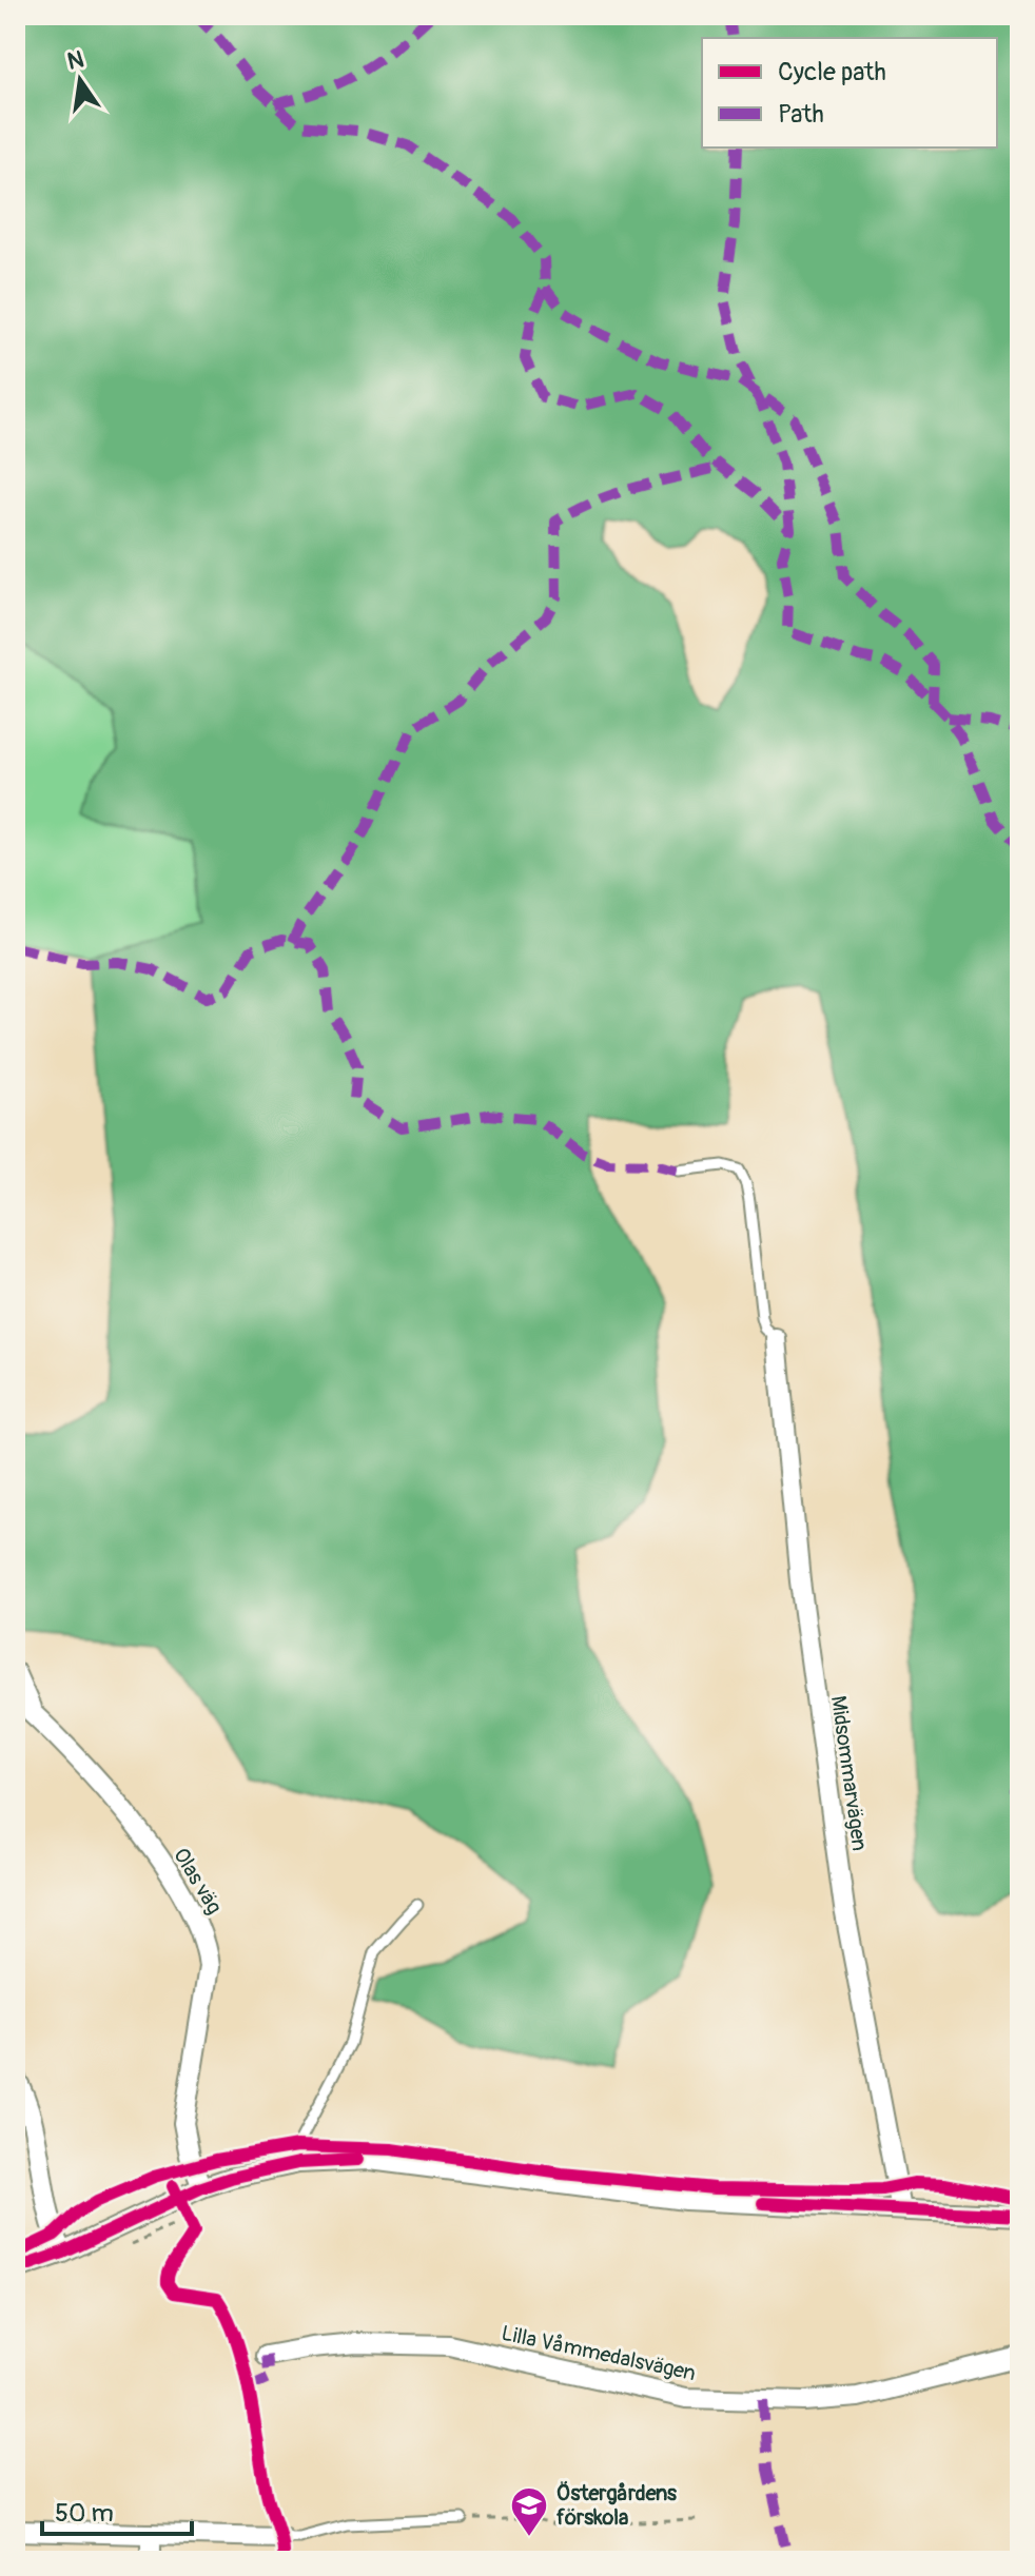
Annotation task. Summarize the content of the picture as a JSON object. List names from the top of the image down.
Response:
{
  "streets": {
    "street": ["Midsommarvägen", "Olas väg", "Lilla Våmmedalsvägen"]
  },
  "places": {
    "school or university": ["Östergårdens förskola"]
  },
  "legend": ["Cycle path", "Path"],
  "scale_bar": "50 m",
  "north": "top"
}
